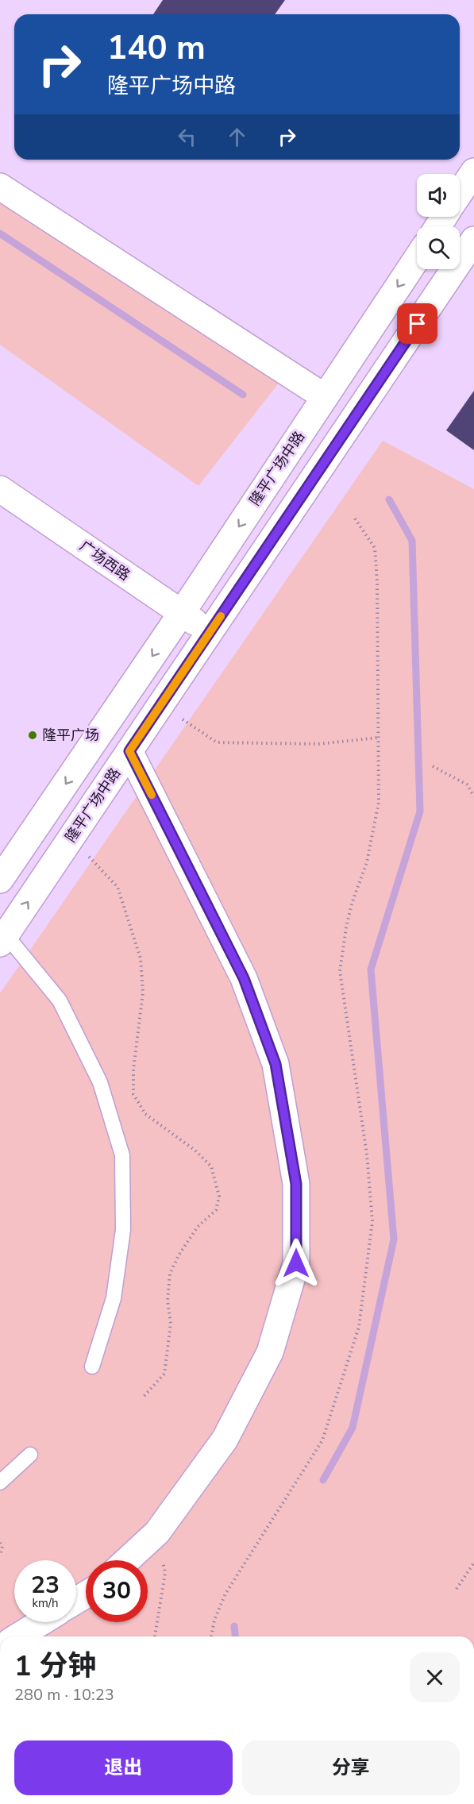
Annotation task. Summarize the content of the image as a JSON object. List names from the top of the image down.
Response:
{
  "streets": {
    "street": ["隆平广场中路", "广场西路"]
  },
  "crossings": [
    ["隆平广场中路", "广场西路"]
  ],
  "places": ["隆平广场"],
  "page": {
    "turn": ["140 m", "隆平广场中路"],
    "speed": "23 km/h",
    "limit": "30",
    "heading": ["1 分钟", "280 m · 10:23"],
    "buttons": ["退出", "分享"]
  }
}
